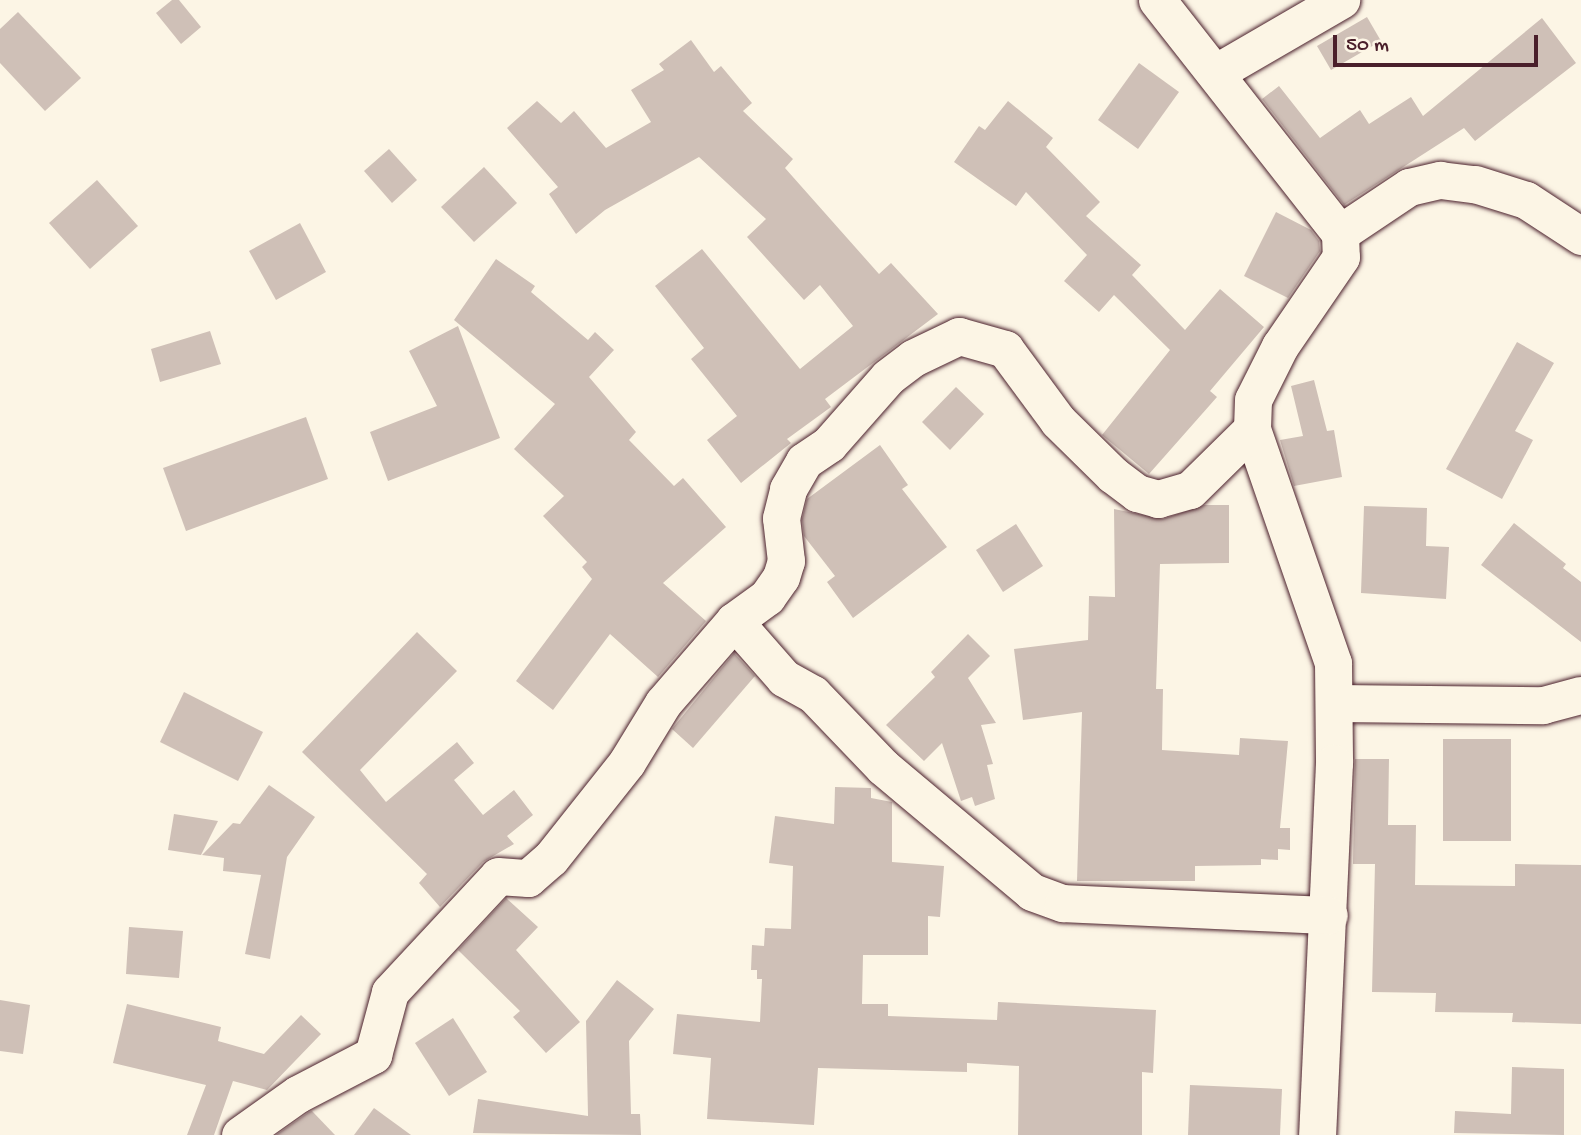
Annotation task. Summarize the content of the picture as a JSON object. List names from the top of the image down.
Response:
{
  "scale_bar": "50 m"
}
